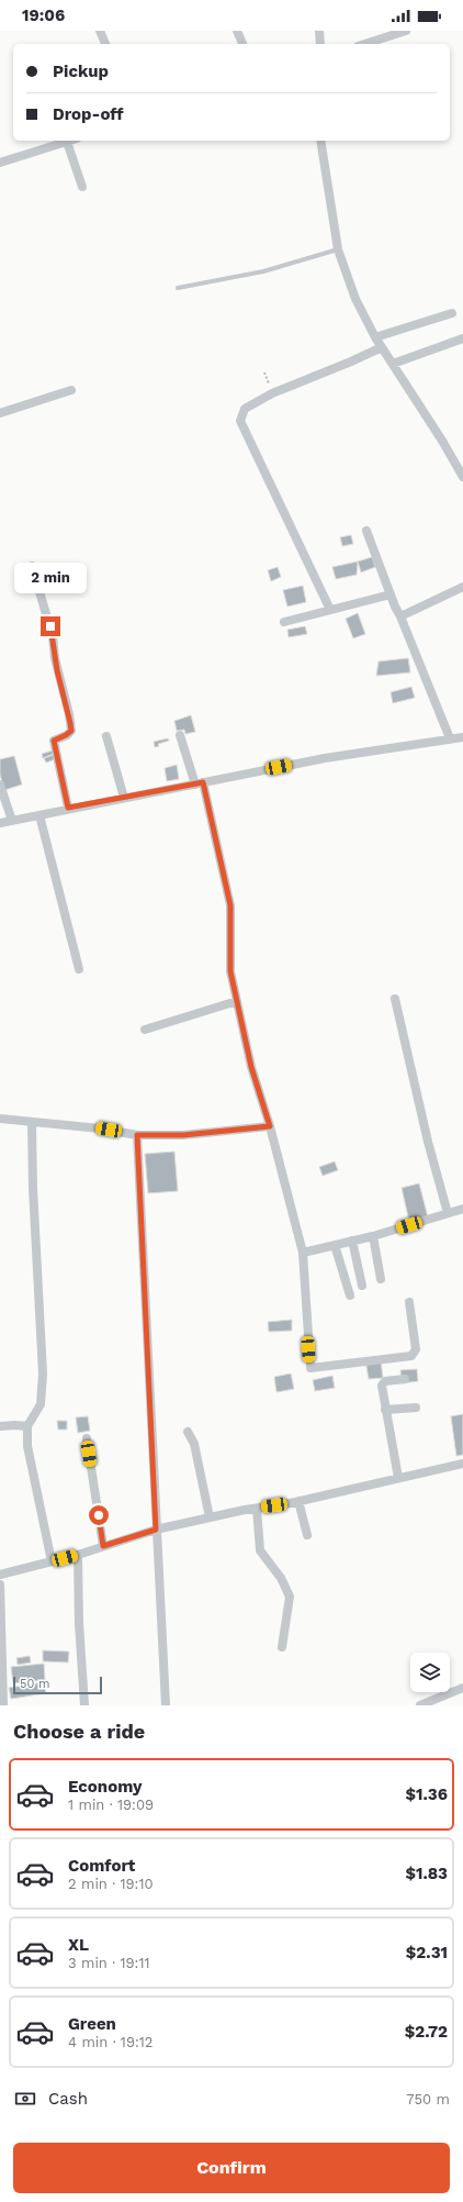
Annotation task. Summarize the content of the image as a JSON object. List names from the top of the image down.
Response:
{
  "scale_bar": "50 m",
  "page": {
    "status": "19:06",
    "banner": ["Pickup", "Drop-off"],
    "bubble": "2 min",
    "scale": "50 m",
    "heading": "Choose a ride",
    "list": [
      {
        "name": "Economy",
        "note": "1 min · 19:09",
        "value": "$1.36"
      },
      {
        "name": "Comfort",
        "note": "2 min · 19:10",
        "value": "$1.83"
      },
      {
        "name": "XL",
        "note": "3 min · 19:11",
        "value": "$2.31"
      },
      {
        "name": "Green",
        "note": "4 min · 19:12",
        "value": "$2.72"
      }
    ],
    "pay": ["Cash", "750 m"],
    "buttons": "Confirm"
  }
}
